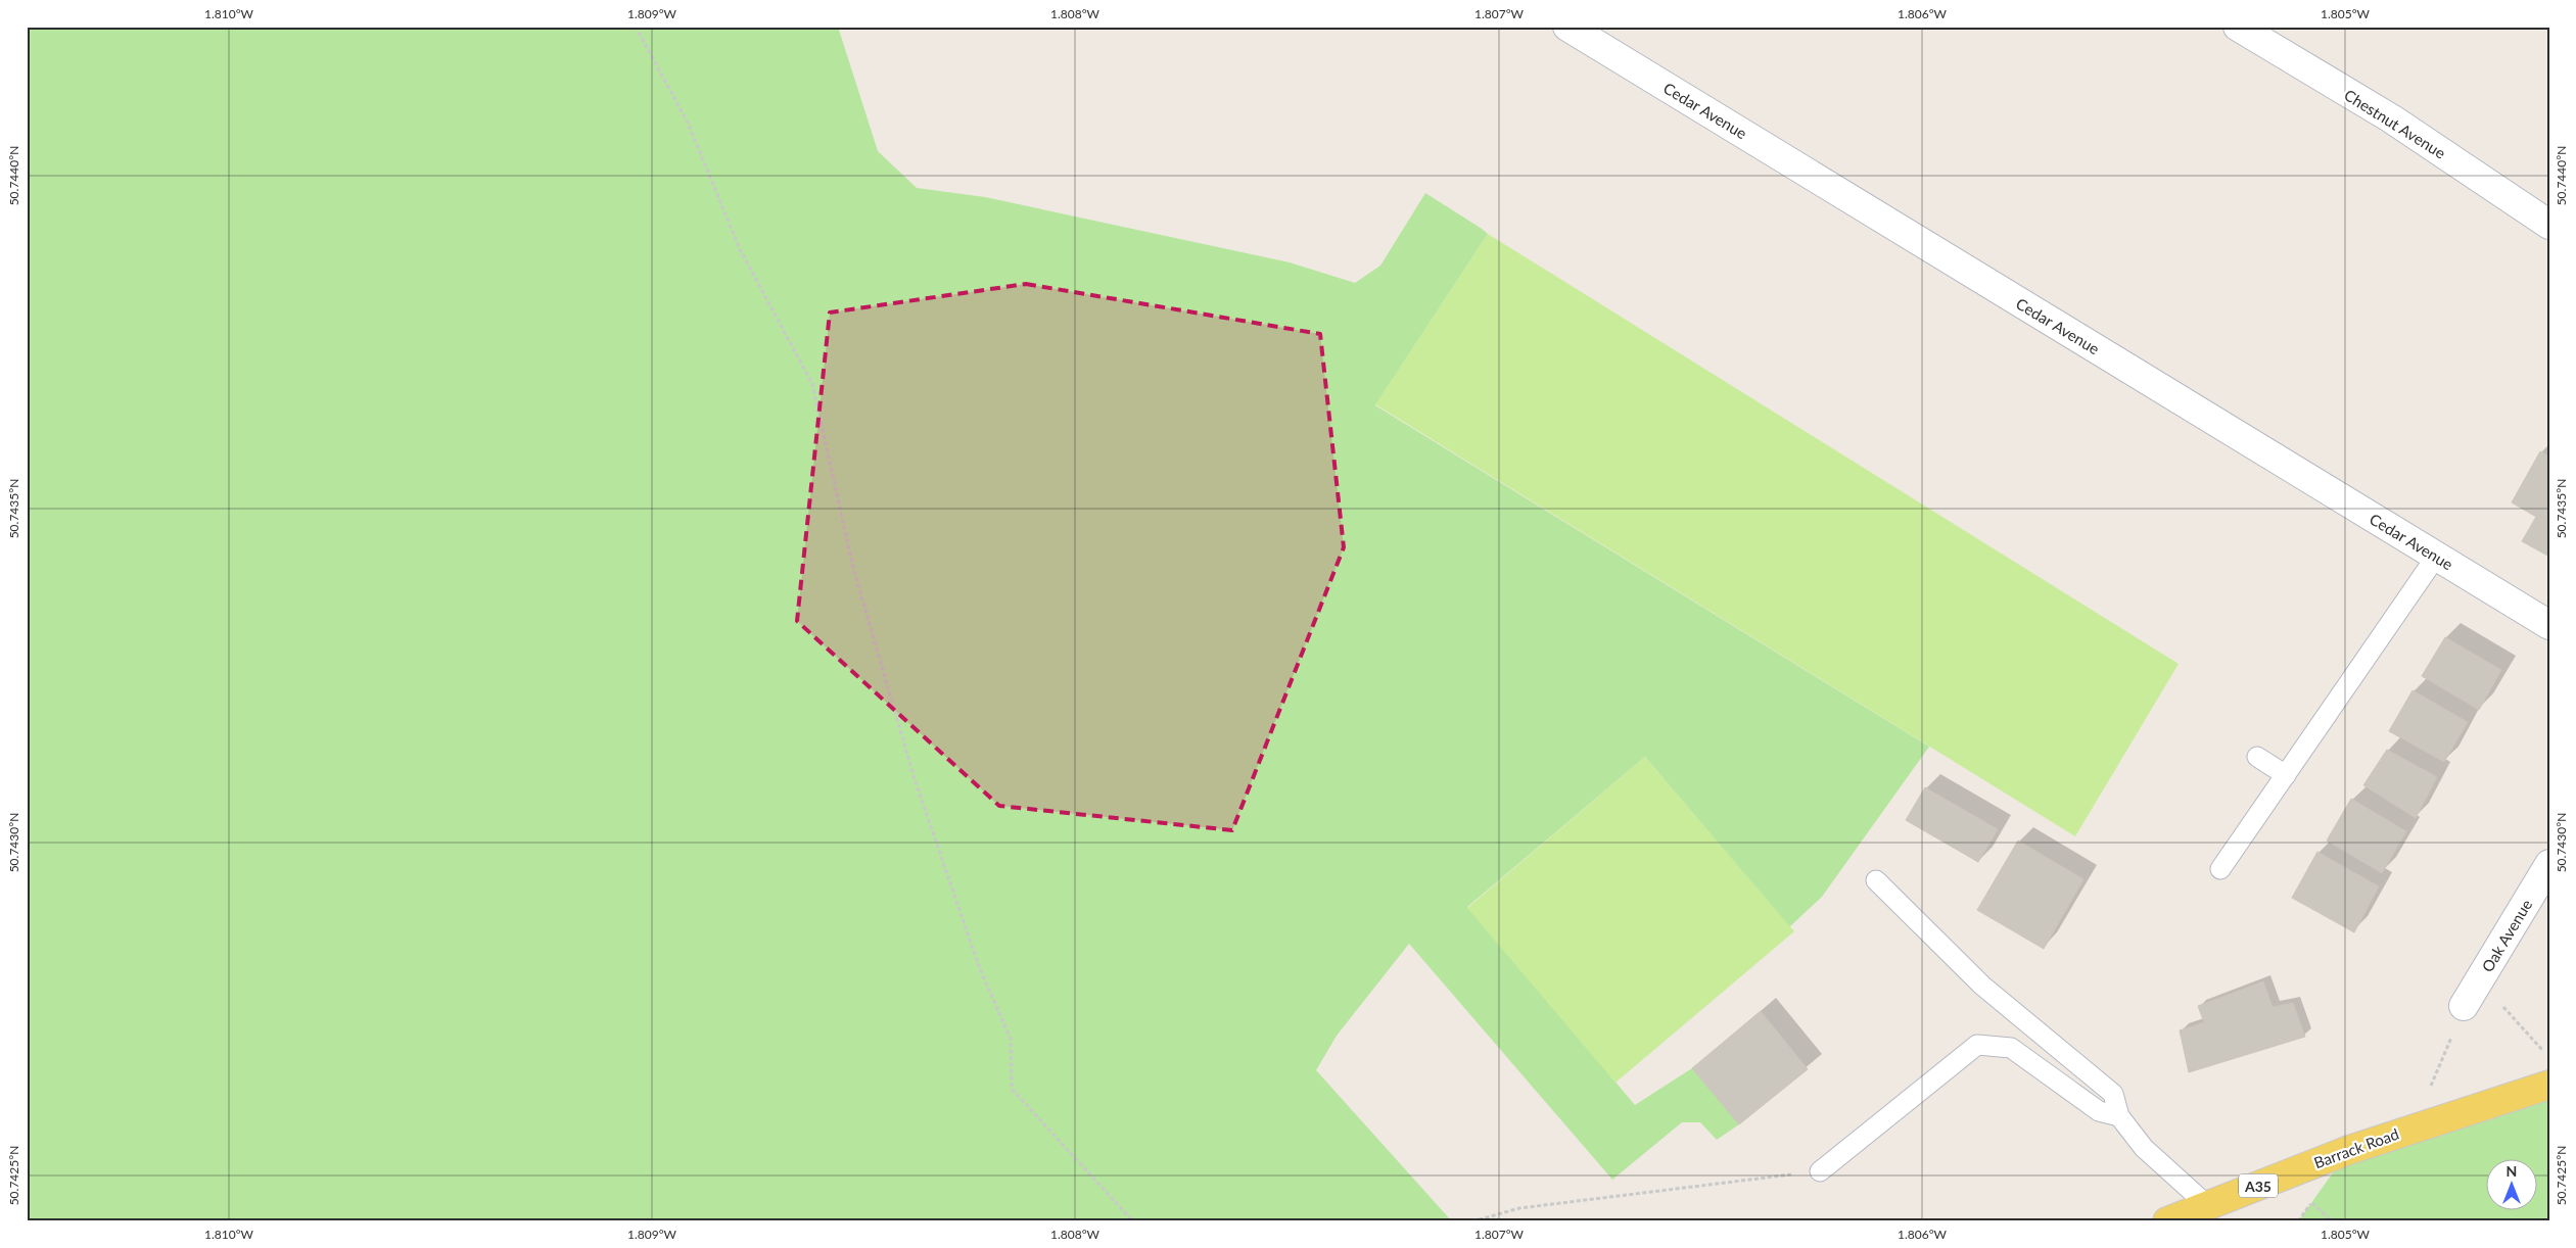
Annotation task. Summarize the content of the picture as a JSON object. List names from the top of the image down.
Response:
{
  "streets": {
    "main road": ["Barrack Road", "A35"],
    "street": ["Cedar Avenue", "Chestnut Avenue", "Oak Avenue"]
  },
  "north": "top",
  "coordinates": [
    "1.810°W",
    "1.809°W",
    "1.808°W",
    "1.807°W",
    "1.806°W",
    "1.805°W",
    "50.7440°N",
    "50.7435°N",
    "50.7430°N",
    "50.7425°N"
  ]
}
